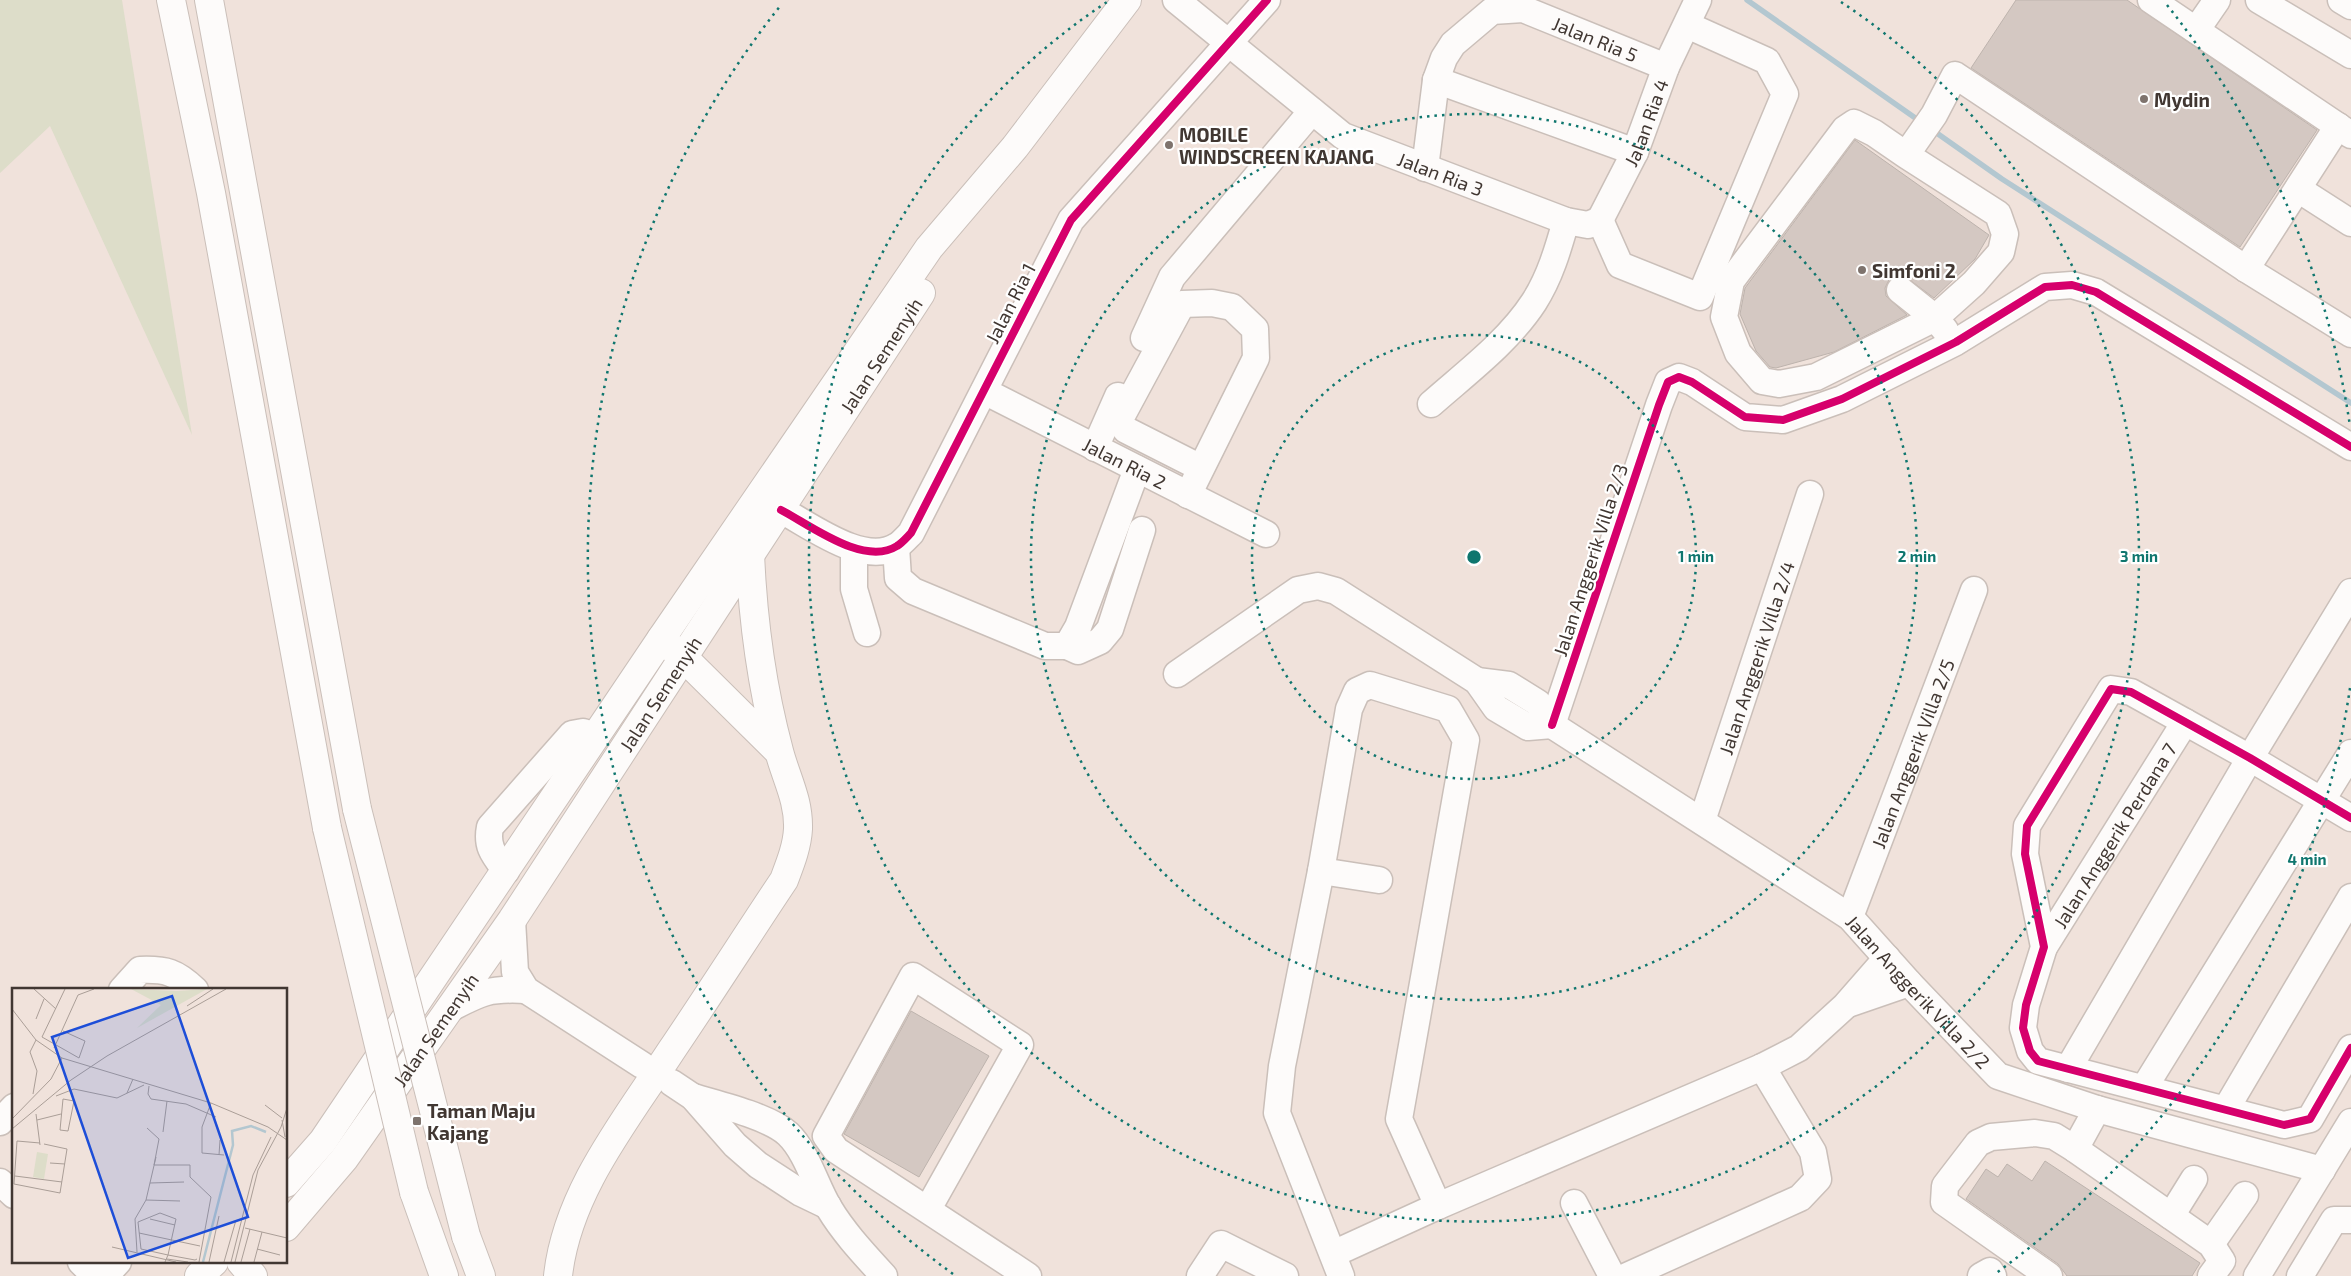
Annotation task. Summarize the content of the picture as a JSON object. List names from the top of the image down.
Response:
{
  "streets": {
    "main road": ["Jalan Semenyih"],
    "street": [
      "Jalan Ria 5",
      "Jalan Ria 4",
      "Jalan Ria 3",
      "Jalan Ria 1",
      "Jalan Ria 2",
      "Jalan Anggerik Villa 2/3",
      "Jalan Anggerik Villa 2/4",
      "Jalan Anggerik Villa 2/5",
      "Jalan Anggerik Perdana 7",
      "Jalan Anggerik Villa 2/2"
    ]
  },
  "crossings": [
    ["Jalan Ria 5", "Jalan Ria 4"],
    ["Jalan Ria 4", "Jalan Ria 3"],
    ["Jalan Ria 3", "Jalan Ria 1"],
    ["Jalan Ria 1", "Jalan Ria 2"],
    ["Jalan Anggerik Villa 2/3", "Jalan Anggerik Villa 2/2"],
    ["Jalan Anggerik Villa 2/4", "Jalan Anggerik Villa 2/2"],
    ["Jalan Anggerik Villa 2/5", "Jalan Anggerik Villa 2/2"]
  ],
  "places": {
    "other": ["Mydin", "MOBILE WINDSCREEN KAJANG", "Simfoni 2"],
    "transit": ["Taman Maju Kajang"]
  },
  "rings": [
    "1 min",
    "2 min",
    "3 min",
    "4 min"
  ]
}
